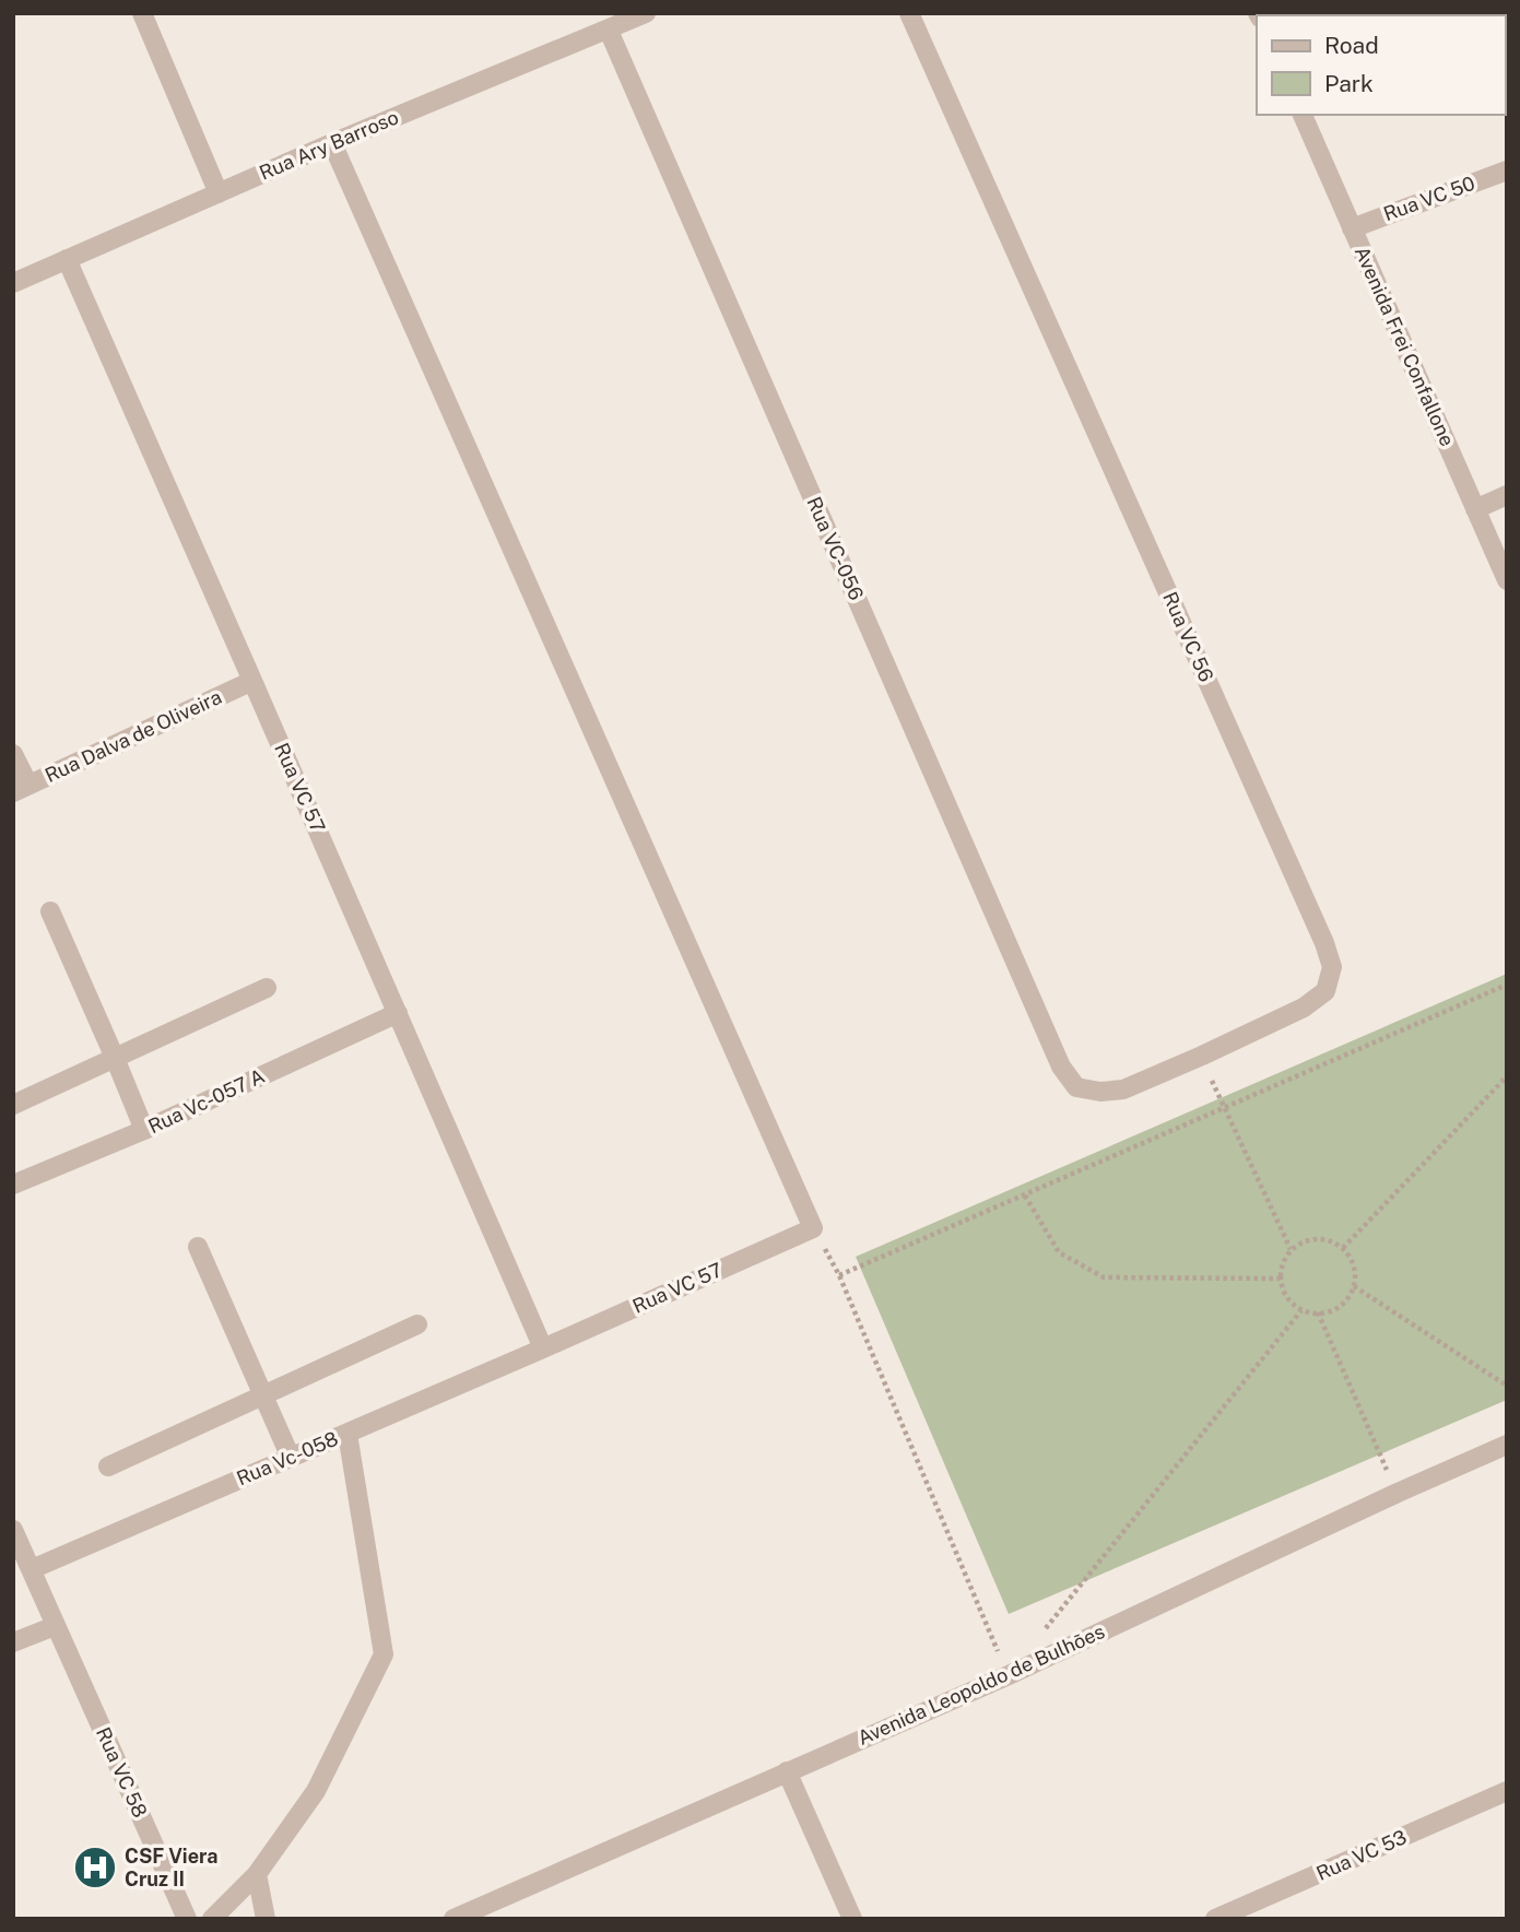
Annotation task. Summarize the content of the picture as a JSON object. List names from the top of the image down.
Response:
{
  "streets": {
    "street": [
      "Rua Ary Barroso",
      "Rua VC 50",
      "Avenida Frei Confallone",
      "Rua VC-056",
      "Rua VC 56",
      "Rua Dalva de Oliveira",
      "Rua VC 57",
      "Rua Vc-057 A",
      "Rua Vc-058",
      "Avenida Leopoldo de Bulhões",
      "Rua VC 58",
      "Rua VC 53"
    ]
  },
  "crossings": [
    ["Rua Ary Barroso", "Rua VC-056"],
    ["Rua Ary Barroso", "Rua VC 57"],
    ["Rua VC 50", "Avenida Frei Confallone"],
    ["Rua VC-056", "Rua VC 56"],
    ["Rua Dalva de Oliveira", "Rua VC 57"],
    ["Rua VC 57", "Rua Vc-057 A"],
    ["Rua VC 57", "Rua Vc-058"],
    ["Rua Vc-058", "Rua VC 58"]
  ],
  "places": {
    "hospital": ["CSF Viera Cruz II"]
  },
  "legend": ["Road", "Park"]
}
